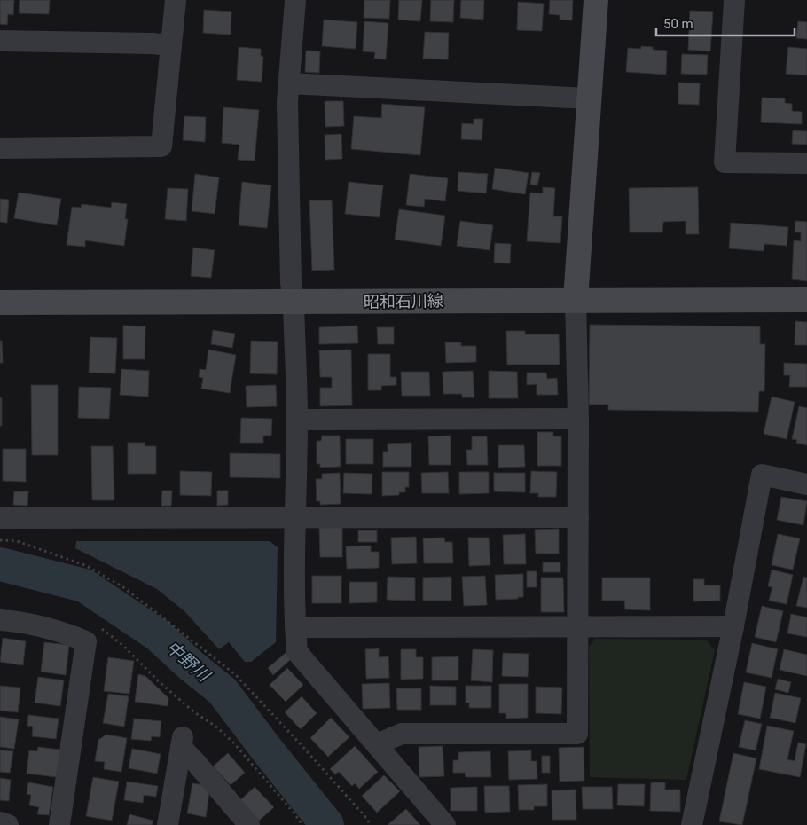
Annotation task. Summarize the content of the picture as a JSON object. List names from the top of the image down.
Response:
{
  "streets": {
    "street": ["昭和石川線"]
  },
  "water": ["中野川"],
  "scale_bar": "50 m"
}
